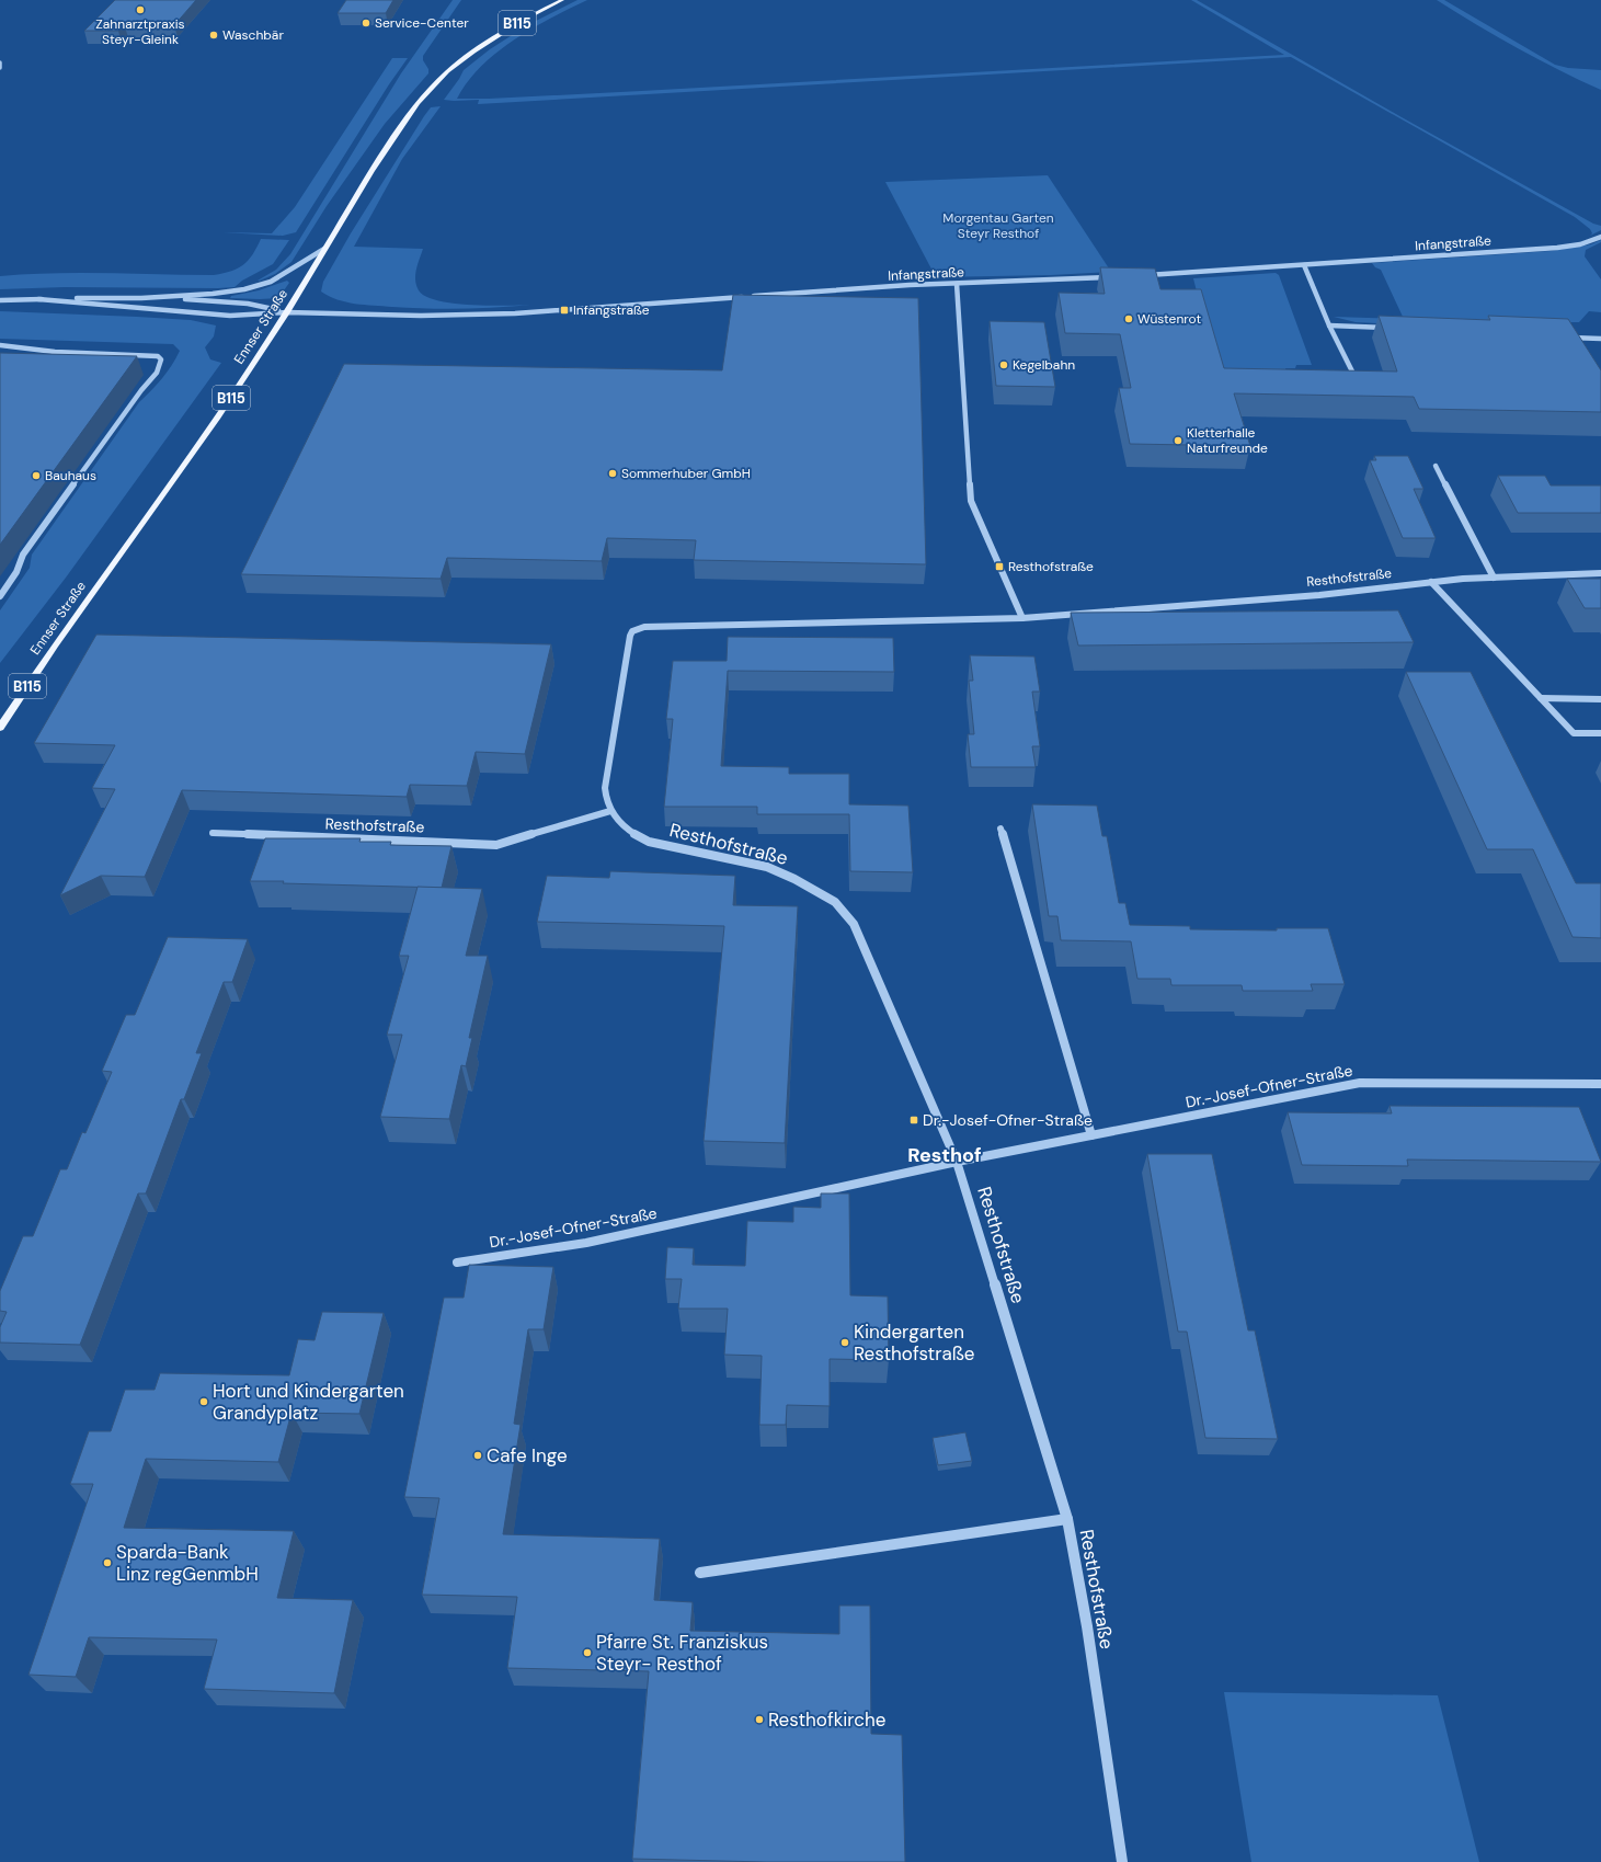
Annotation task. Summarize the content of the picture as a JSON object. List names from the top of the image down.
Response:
{
  "streets": {
    "main road": ["B115", "Ennser Straße"],
    "street": ["Infangstraße", "Resthofstraße", "Dr.-Josef-Ofner-Straße"]
  },
  "crossings": [
    ["Infangstraße", "Ennser Straße"],
    ["Resthofstraße", "Dr.-Josef-Ofner-Straße"]
  ],
  "districts": ["Resthof"],
  "parks": ["Morgentau Garten Steyr Resthof"],
  "places": {
    "other": [
      "Zahnarztpraxis Steyr-Gleink",
      "Service-Center",
      "Waschbär",
      "Wüstenrot",
      "Kegelbahn",
      "Kletterhalle Naturfreunde",
      "Sommerhuber GmbH",
      "Bauhaus",
      "Kindergarten Resthofstraße",
      "Hort und Kindergarten Grandyplatz",
      "Cafe Inge",
      "Sparda-Bank Linz regGenmbH",
      "Pfarre St. Franziskus Steyr- Resthof",
      "Resthofkirche"
    ],
    "transit": ["Infangstraße", "Resthofstraße", "Dr.-Josef-Ofner-Straße"]
  }
}
